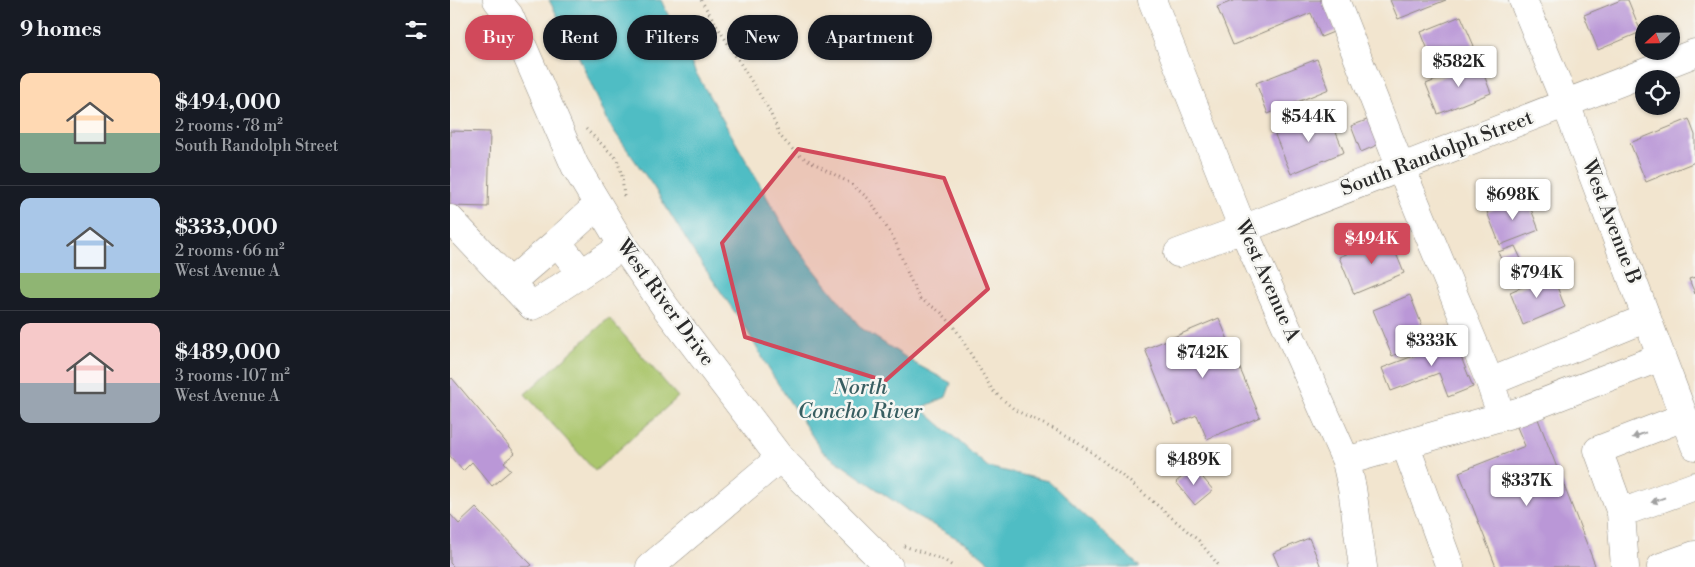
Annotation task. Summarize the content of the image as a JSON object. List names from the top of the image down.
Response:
{
  "streets": {
    "street": [
      "South Randolph Street",
      "West Avenue B",
      "West Avenue A",
      "West River Drive"
    ]
  },
  "crossings": [
    ["South Randolph Street", "West Avenue B"],
    ["South Randolph Street", "West Avenue A"]
  ],
  "water": ["North Concho River"],
  "north": "left",
  "page": {
    "heading": "9 homes",
    "chip": [
      "Buy",
      "Rent",
      "Filters",
      "New",
      "Apartment"
    ],
    "price": [
      "$582K",
      "$544K",
      "$698K",
      "$494K",
      "$794K",
      "$333K",
      "$742K",
      "$489K",
      "$337K"
    ],
    "list": [
      {
        "name": "$494,000",
        "note": "2 rooms · 78 m² · South Randolph Street"
      },
      {
        "name": "$333,000",
        "note": "2 rooms · 66 m² · West Avenue A"
      },
      {
        "name": "$489,000",
        "note": "3 rooms · 107 m² · West Avenue A"
      }
    ]
  }
}
